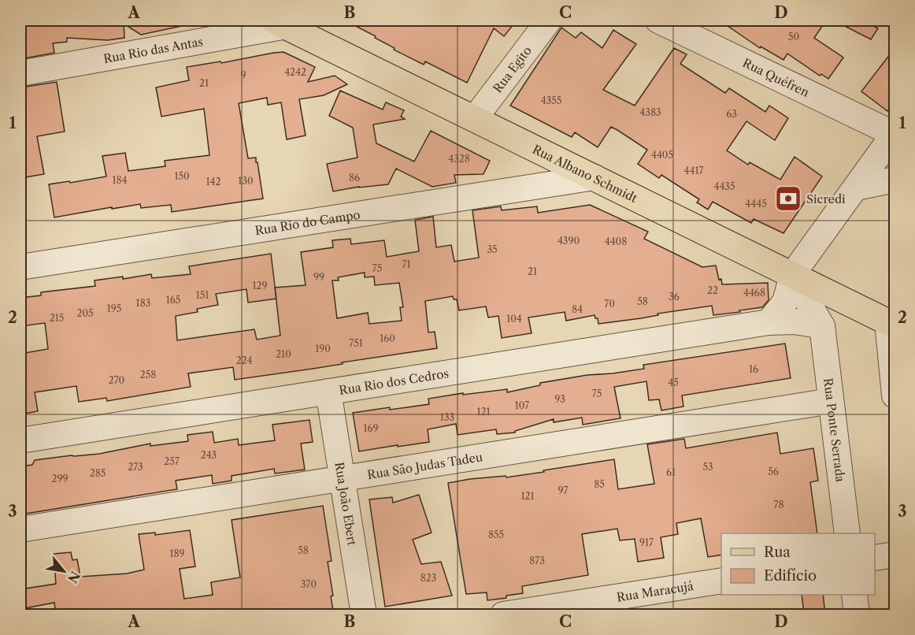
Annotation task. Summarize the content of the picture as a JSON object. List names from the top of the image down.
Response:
{
  "streets": {
    "main road": ["Rua Albano Schmidt"],
    "street": [
      "Rua Rio das Antas",
      "Rua Egito",
      "Rua Quéfren",
      "Rua Rio do Campo",
      "Rua Rio dos Cedros",
      "Rua Ponte Serrada",
      "Rua São Judas Tadeu",
      "Rua João Ebert",
      "Rua Maracujá"
    ]
  },
  "crossings": [
    ["Rua Rio das Antas", "Rua Albano Schmidt"],
    ["Rua Egito", "Rua Albano Schmidt"],
    ["Rua Albano Schmidt", "Rua Rio do Campo"],
    ["Rua Albano Schmidt", "Rua Ponte Serrada"],
    ["Rua Rio dos Cedros", "Rua Ponte Serrada"],
    ["Rua Rio dos Cedros", "Rua João Ebert"],
    ["Rua Ponte Serrada", "Rua São Judas Tadeu"],
    ["Rua São Judas Tadeu", "Rua João Ebert"]
  ],
  "places": {
    "bank": ["Sicredi"]
  },
  "house_numbers": [
    "50",
    "4242",
    "9",
    "21",
    "4355",
    "4383",
    "63",
    "4405",
    "4328",
    "4417",
    "150",
    "86",
    "184",
    "130",
    "142",
    "4435",
    "4445",
    "4390",
    "4408",
    "35",
    "71",
    "75",
    "21",
    "99",
    "129",
    "22",
    "4468",
    "151",
    "36",
    "165",
    "58",
    "183",
    "70",
    "195",
    "84",
    "205",
    "215",
    "104",
    "160",
    "751",
    "190",
    "210",
    "224",
    "16",
    "258",
    "270",
    "45",
    "75",
    "93",
    "107",
    "121",
    "133",
    "169",
    "243",
    "257",
    "273",
    "53",
    "56",
    "61",
    "285",
    "299",
    "85",
    "97",
    "121",
    "78",
    "855",
    "917",
    "58",
    "189",
    "873",
    "823",
    "370"
  ],
  "legend": ["Rua", "Edifício"],
  "north": "bottom right",
  "grid": {
    "columns": [
      "A",
      "B",
      "C",
      "D"
    ],
    "rows": ["1", "2", "3"]
  }
}
